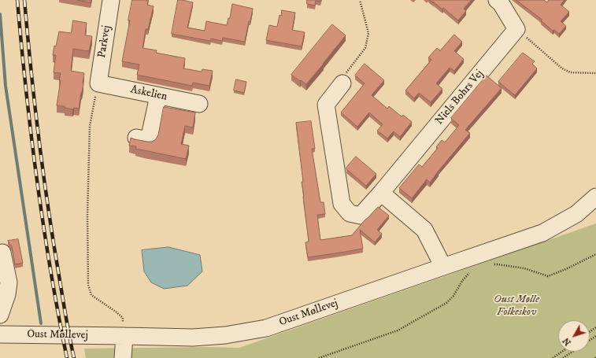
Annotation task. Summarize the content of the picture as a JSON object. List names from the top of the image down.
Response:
{
  "streets": {
    "street": [
      "Parkvej",
      "Askelien",
      "Niels Bohrs Vej",
      "Oust Møllevej"
    ]
  },
  "crossings": [
    ["Parkvej", "Askelien"]
  ],
  "parks": ["Oust Mølle Folkeskov"],
  "north": "bottom left"
}
